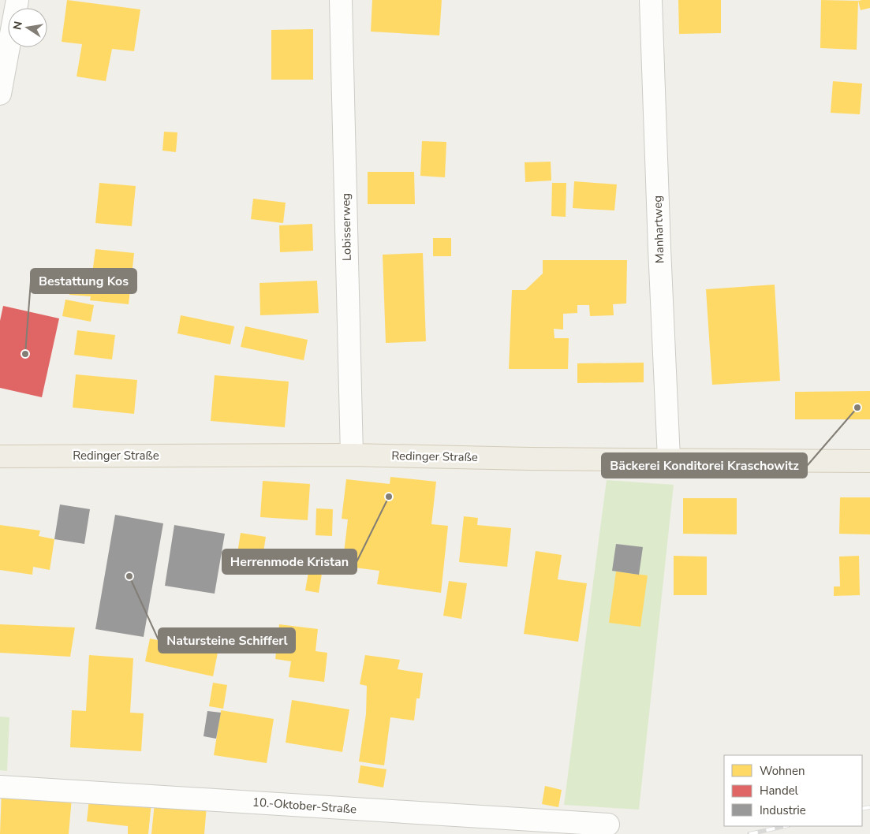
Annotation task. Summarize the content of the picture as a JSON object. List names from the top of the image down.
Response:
{
  "streets": {
    "main road": ["Redinger Straße"],
    "street": ["Lobisserweg", "Manhartweg", "10.-Oktober-Straße"]
  },
  "crossings": [
    ["Lobisserweg", "Redinger Straße"],
    ["Manhartweg", "Redinger Straße"]
  ],
  "places": [
    "Bestattung Kos",
    "Bäckerei Konditorei Kraschowitz",
    "Herrenmode Kristan",
    "Natursteine Schifferl"
  ],
  "legend": ["Wohnen", "Handel", "Industrie"],
  "north": "left"
}
